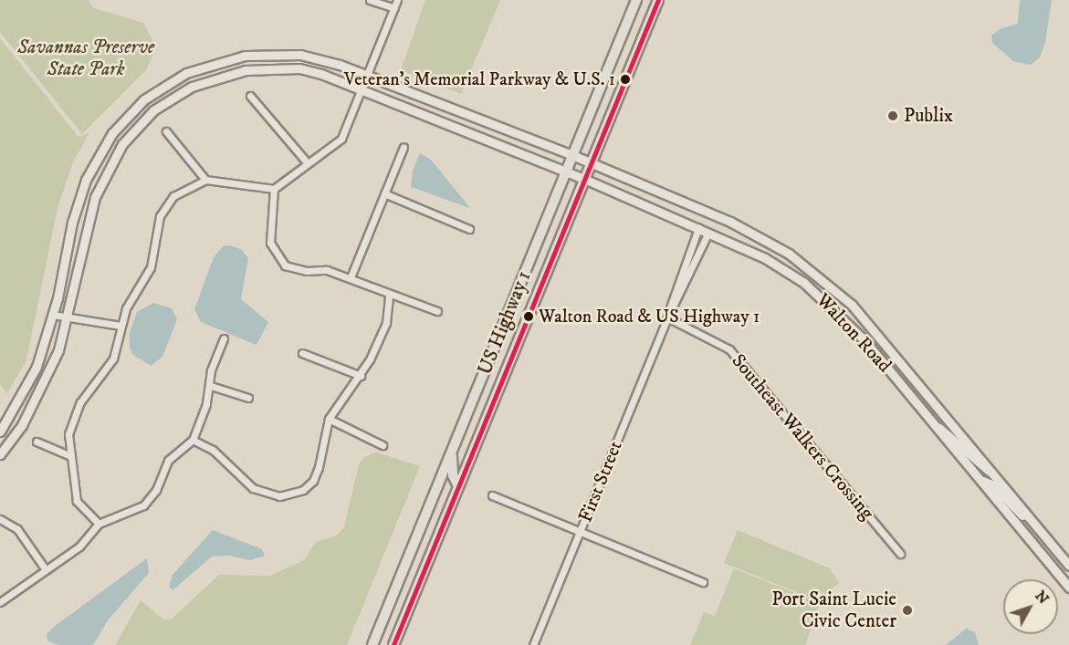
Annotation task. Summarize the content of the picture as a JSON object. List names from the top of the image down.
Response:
{
  "streets": {
    "main road": ["US Highway 1", "Walton Road"],
    "street": ["Southeast Walkers Crossing", "First Street"]
  },
  "crossings": [
    ["US Highway 1", "Walton Road"],
    ["Walton Road", "First Street"],
    ["Southeast Walkers Crossing", "First Street"]
  ],
  "parks": ["Savannas Preserve State Park"],
  "places": [
    "Veteran's Memorial Parkway & U.S. 1",
    "Publix",
    "Walton Road & US Highway 1",
    "Port Saint Lucie Civic Center"
  ],
  "lines": ["transit line 1"],
  "north": "top right"
}
